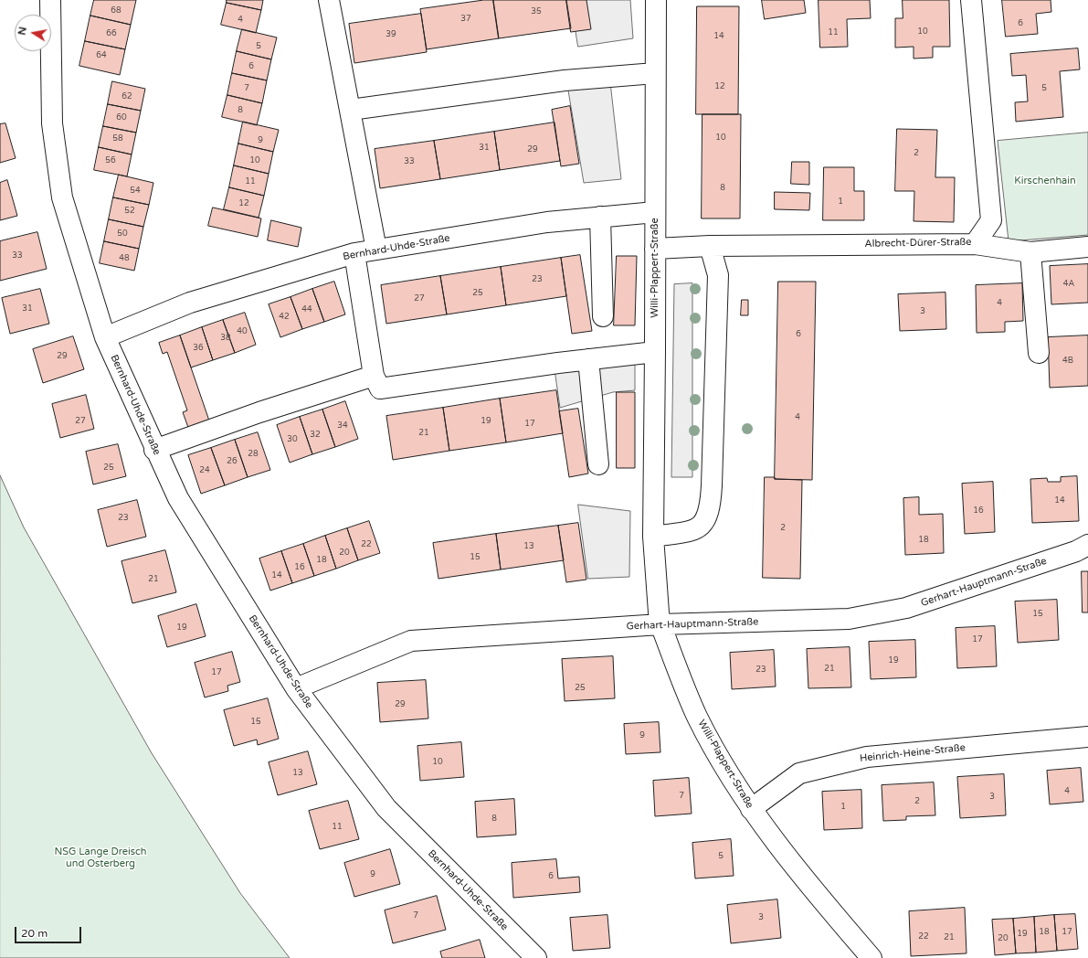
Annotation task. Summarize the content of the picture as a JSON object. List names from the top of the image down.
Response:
{
  "streets": {
    "street": [
      "Albrecht-Dürer-Straße",
      "Bernhard-Uhde-Straße",
      "Willi-Plappert-Straße",
      "Gerhart-Hauptmann-Straße",
      "Heinrich-Heine-Straße"
    ]
  },
  "crossings": [
    ["Albrecht-Dürer-Straße", "Willi-Plappert-Straße"],
    ["Bernhard-Uhde-Straße", "Willi-Plappert-Straße"],
    ["Bernhard-Uhde-Straße", "Gerhart-Hauptmann-Straße"],
    ["Willi-Plappert-Straße", "Gerhart-Hauptmann-Straße"],
    ["Willi-Plappert-Straße", "Heinrich-Heine-Straße"]
  ],
  "parks": ["Kirschenhain", "NSG Lange Dreisch und Osterberg"],
  "house_numbers": [
    "68",
    "35",
    "37",
    "4",
    "6",
    "10",
    "11",
    "66",
    "39",
    "14",
    "5",
    "64",
    "6",
    "12",
    "7",
    "5",
    "62",
    "8",
    "60",
    "10",
    "58",
    "9",
    "31",
    "29",
    "2",
    "56",
    "10",
    "33",
    "11",
    "8",
    "54",
    "1",
    "12",
    "52",
    "50",
    "33",
    "48",
    "23",
    "4A",
    "25",
    "27",
    "4",
    "31",
    "44",
    "3",
    "42",
    "40",
    "6",
    "38",
    "36",
    "29",
    "4B",
    "4",
    "27",
    "19",
    "17",
    "34",
    "21",
    "32",
    "30",
    "28",
    "26",
    "25",
    "24",
    "14",
    "16",
    "23",
    "2",
    "18",
    "22",
    "13",
    "20",
    "15",
    "18",
    "16",
    "14",
    "21",
    "15",
    "19",
    "17",
    "19",
    "21",
    "23",
    "17",
    "25",
    "29",
    "15",
    "9",
    "10",
    "13",
    "4",
    "7",
    "3",
    "2",
    "1",
    "8",
    "11",
    "5",
    "9",
    "6",
    "7",
    "3",
    "18",
    "17",
    "19",
    "22",
    "21",
    "20"
  ],
  "scale_bar": "20 m",
  "north": "left"
}
